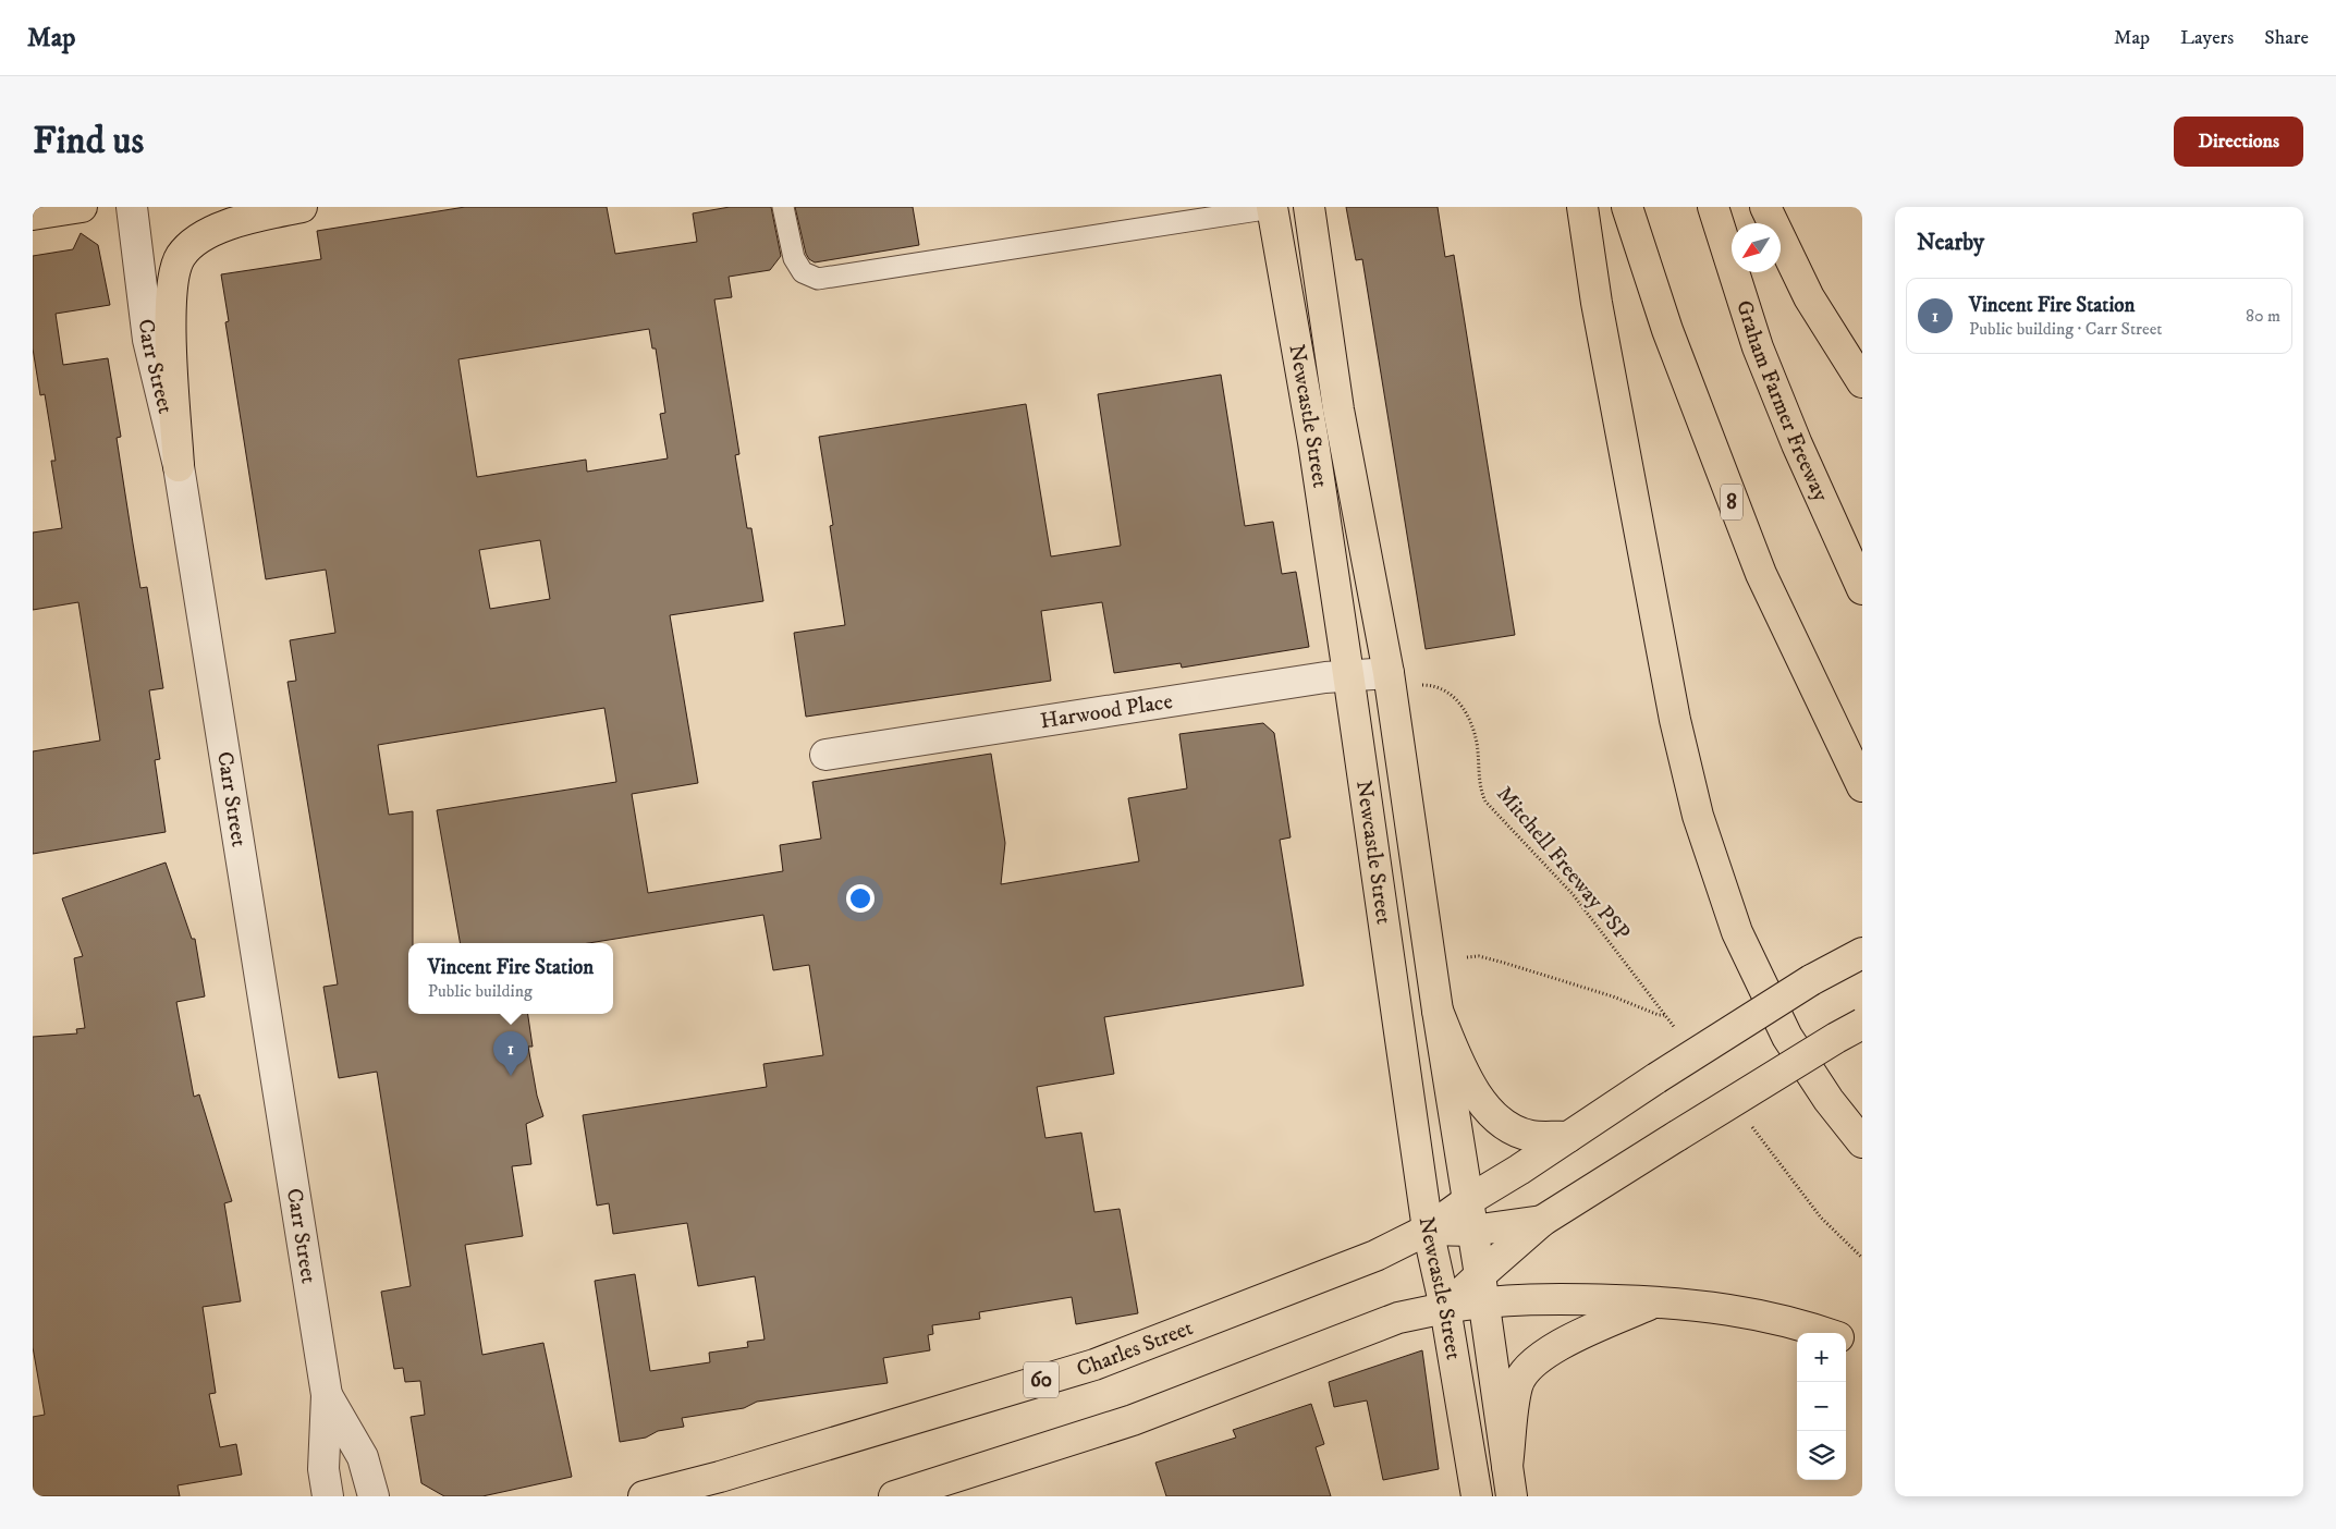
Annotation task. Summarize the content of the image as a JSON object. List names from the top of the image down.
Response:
{
  "streets": {
    "main road": [
      "Graham Farmer Freeway",
      "Newcastle Street",
      "8",
      "Charles Street",
      "60"
    ],
    "street": ["Carr Street", "Harwood Place"],
    "path": ["Mitchell Freeway PSP"]
  },
  "crossings": [
    ["Newcastle Street", "Harwood Place"],
    ["Newcastle Street", "Mitchell Freeway PSP"],
    ["Newcastle Street", "Charles Street"],
    ["Harwood Place", "Mitchell Freeway PSP"]
  ],
  "north": "bottom left",
  "page": {
    "header": "Map",
    "nav": ["Map", "Layers", "Share"],
    "buttons": "Directions",
    "title": "Find us",
    "heading": "Nearby",
    "list": [
      {
        "mark": "1",
        "name": "Vincent Fire Station",
        "note": "Public building · Carr Street",
        "value": "80 m"
      }
    ],
    "popup": ["Vincent Fire Station", "Public building"],
    "pins": "1",
    "map_buttons": ["+", "−"]
  }
}
